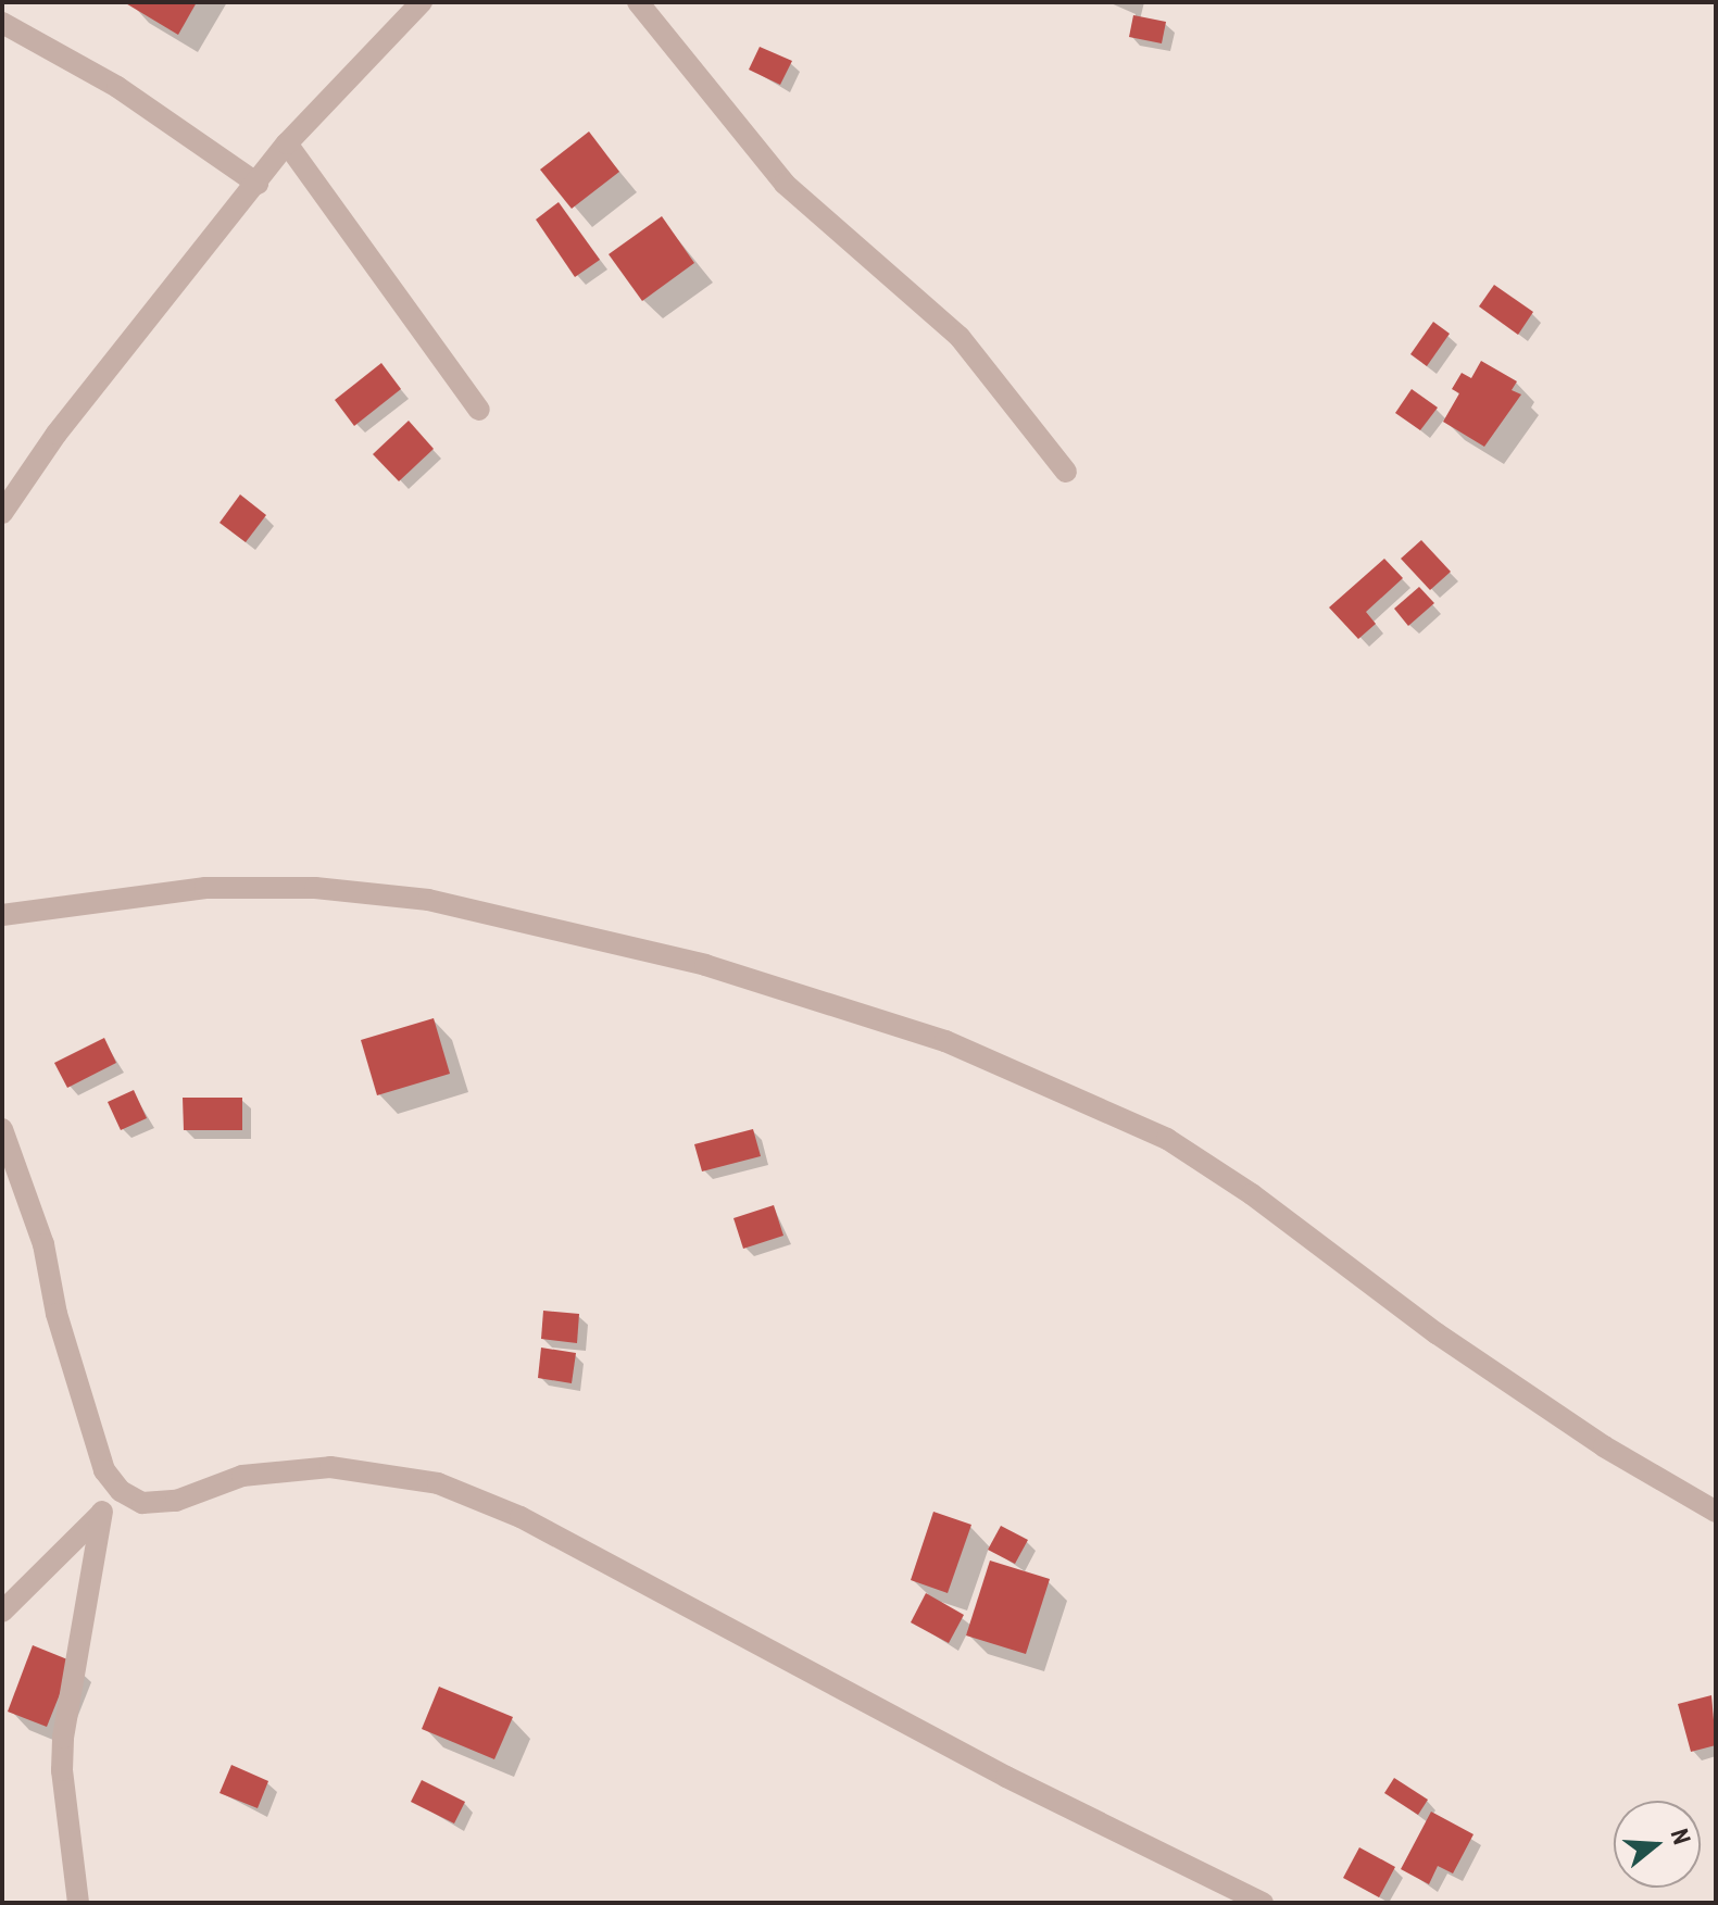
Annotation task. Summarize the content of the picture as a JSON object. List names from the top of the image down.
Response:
{
  "north": "right"
}
